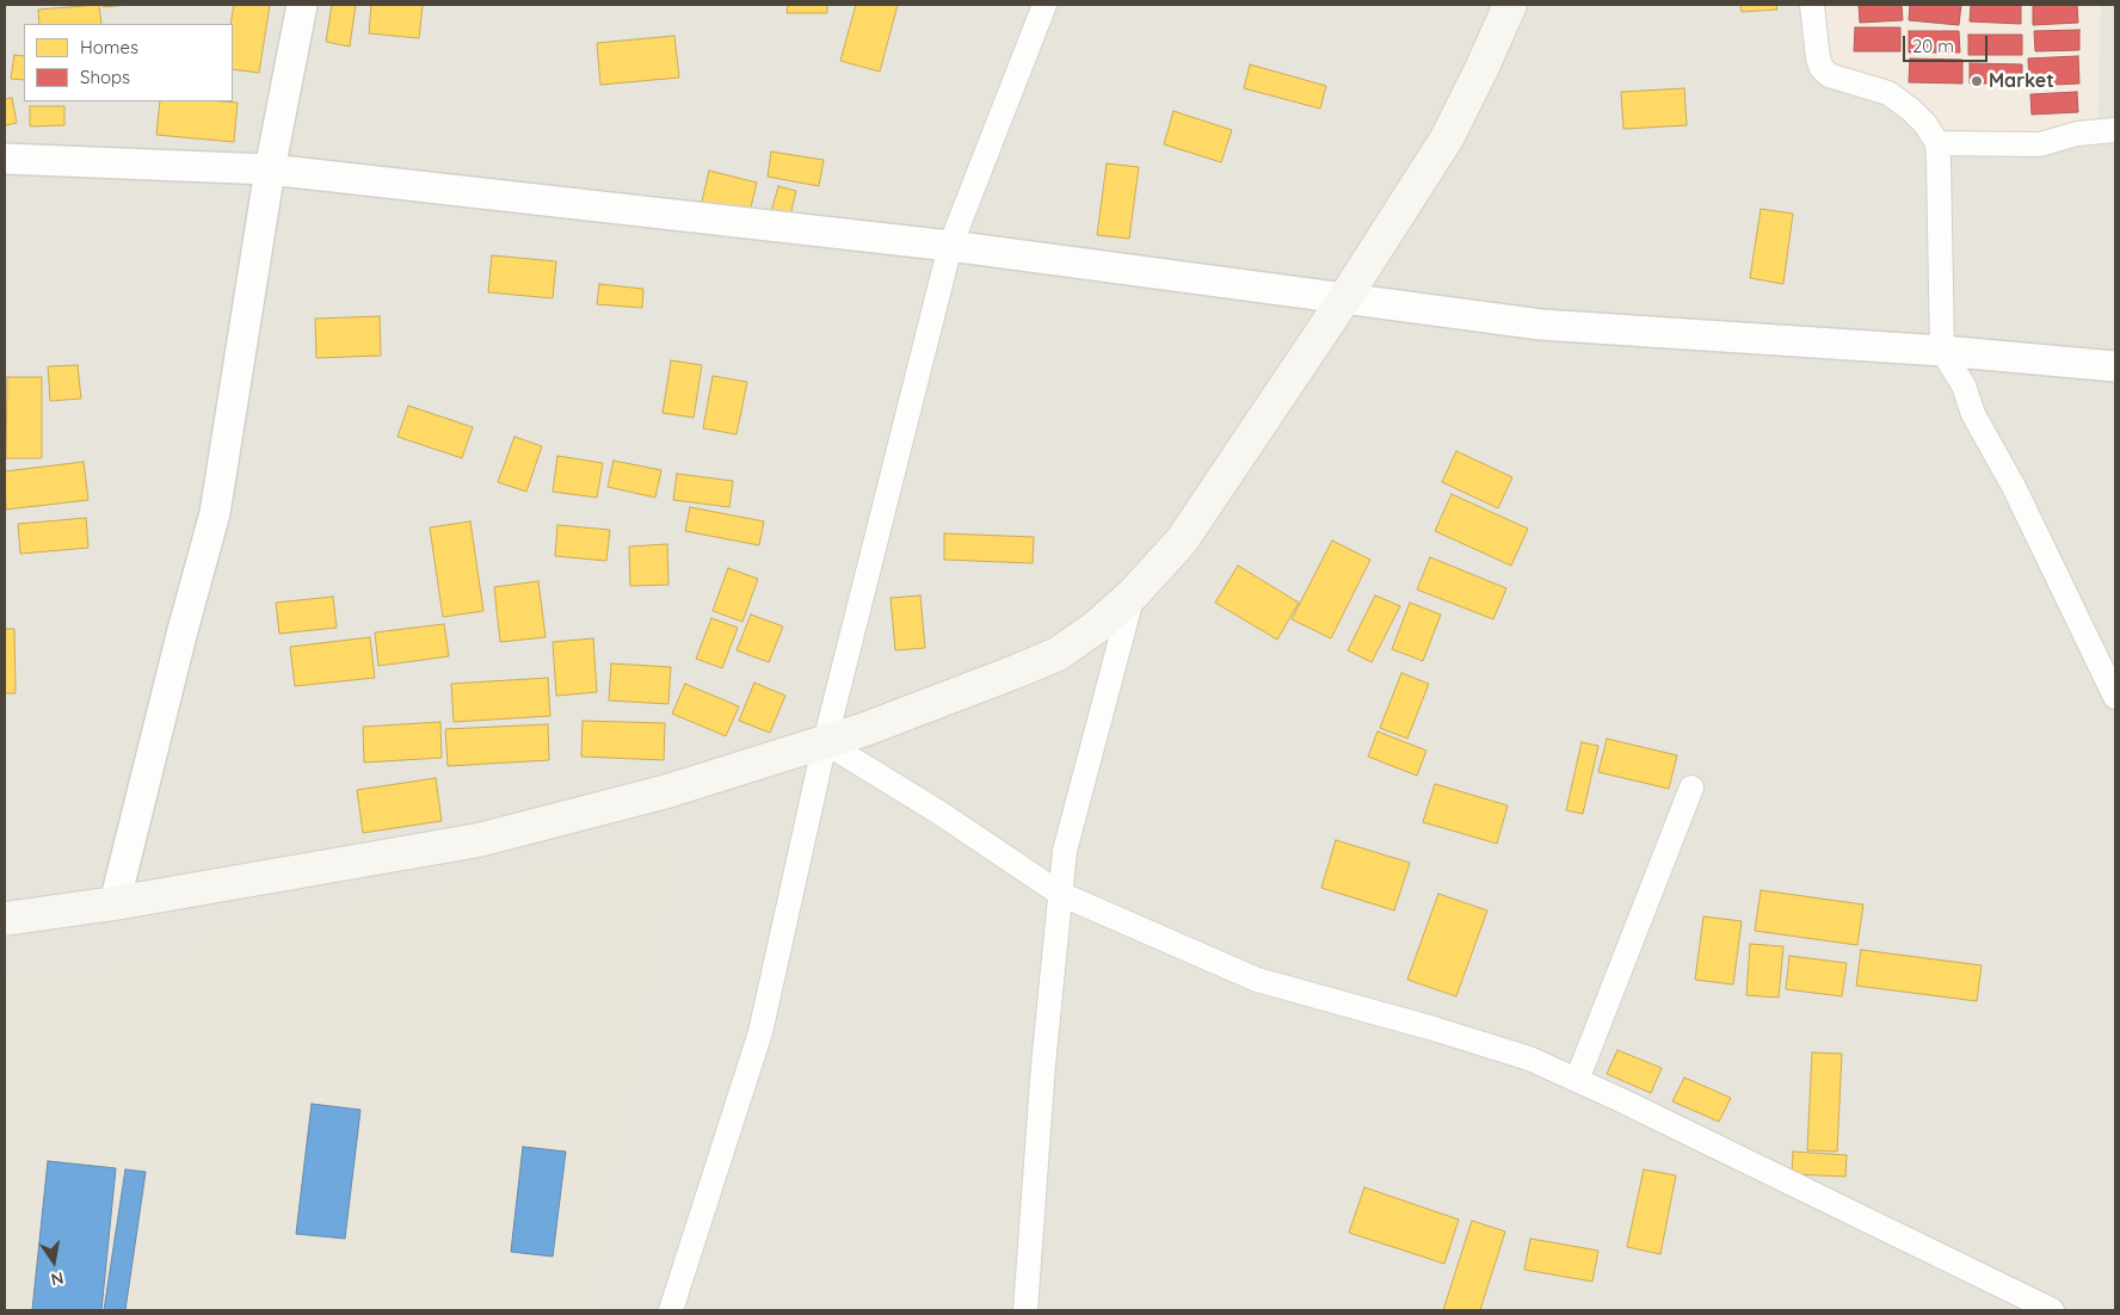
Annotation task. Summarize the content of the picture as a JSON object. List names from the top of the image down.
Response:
{
  "places": ["Market"],
  "legend": ["Homes", "Shops"],
  "scale_bar": "20 m",
  "north": "bottom"
}
